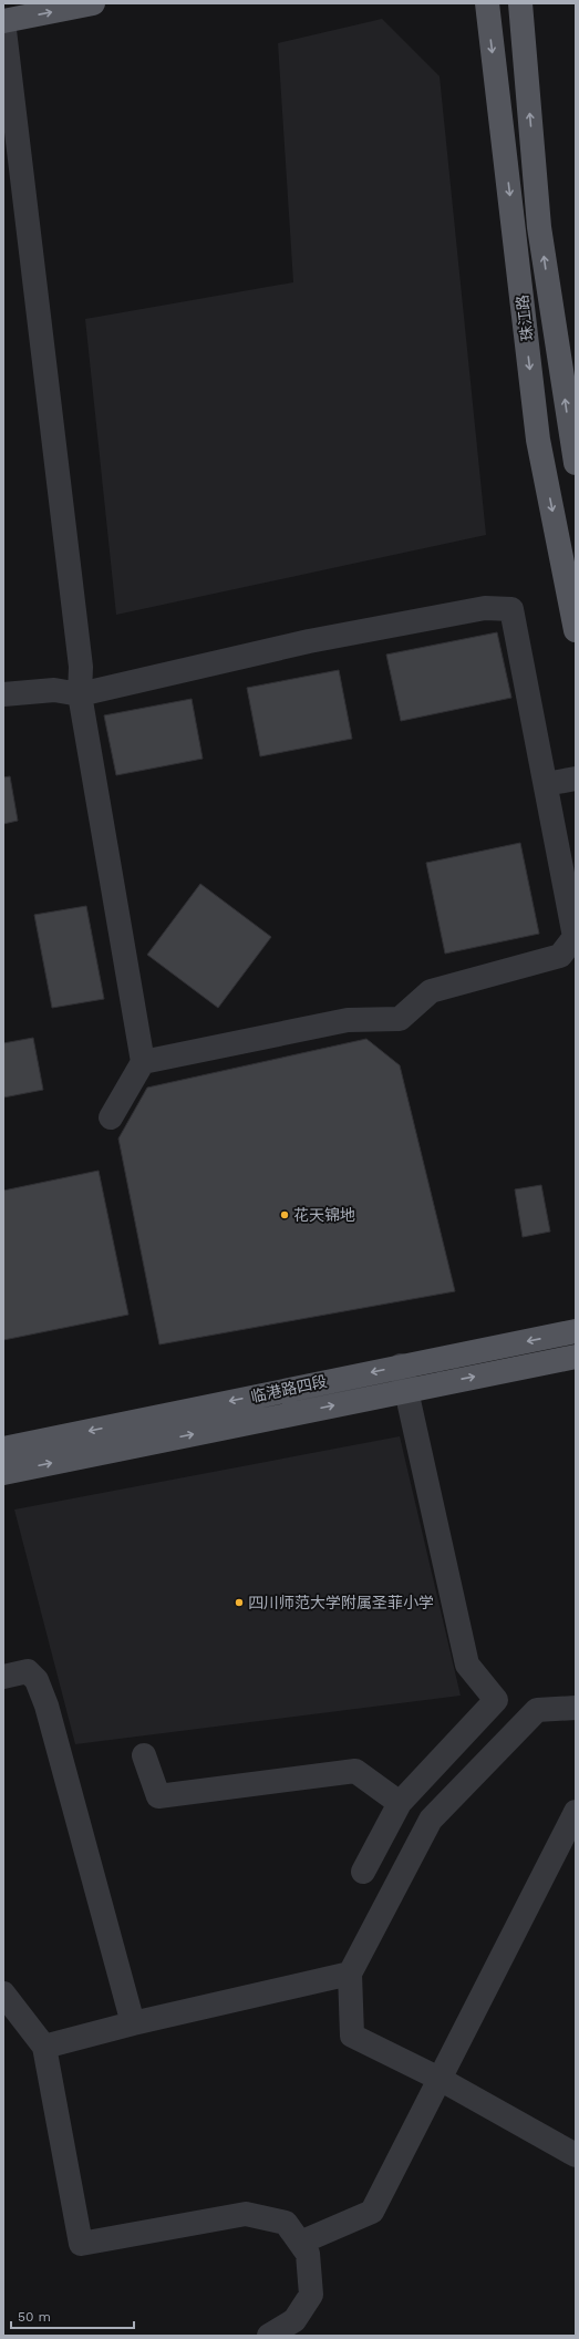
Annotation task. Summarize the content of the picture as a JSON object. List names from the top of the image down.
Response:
{
  "streets": {
    "main road": ["珠江路", "临港路四段"]
  },
  "places": ["花天锦地", "四川师范大学附属圣菲小学"],
  "scale_bar": "50 m"
}
